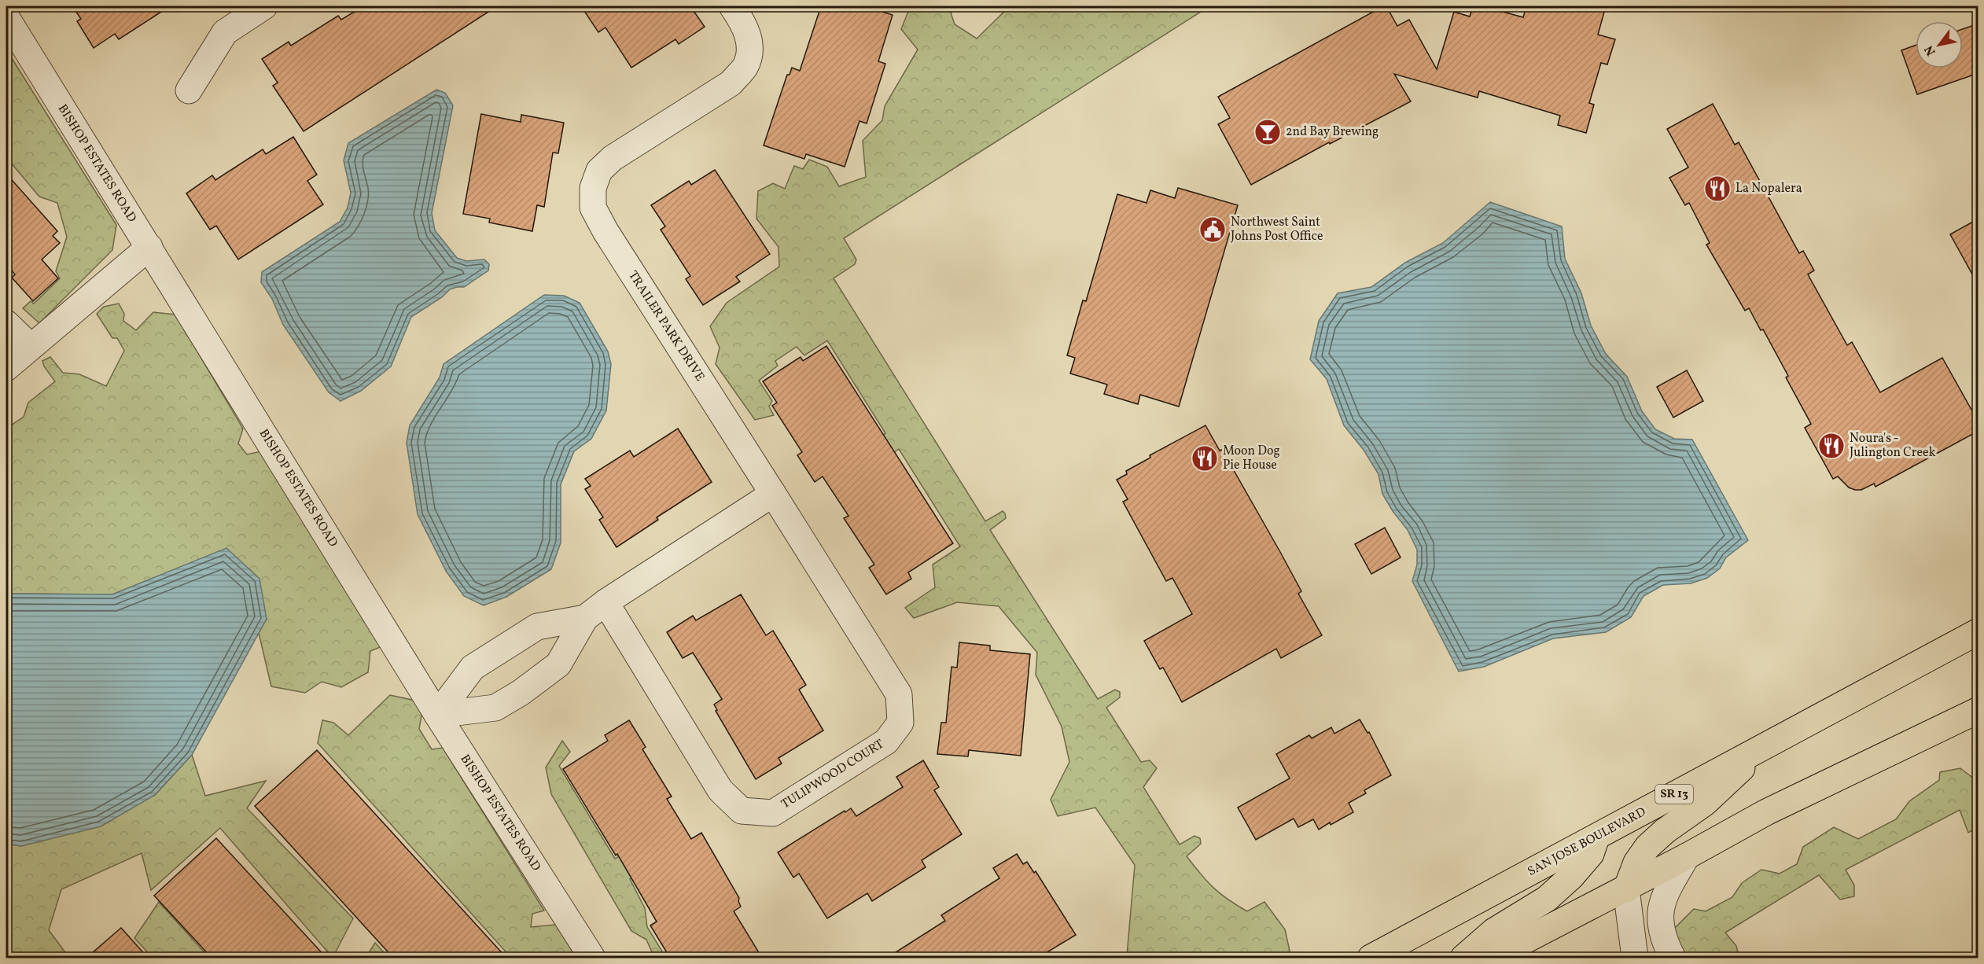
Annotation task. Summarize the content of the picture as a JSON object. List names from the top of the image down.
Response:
{
  "streets": {
    "main road": ["SR 13", "SAN JOSE BOULEVARD"],
    "street": ["BISHOP ESTATES ROAD", "TRAILER PARK DRIVE", "TULIPWOOD COURT"]
  },
  "crossings": [
    ["TRAILER PARK DRIVE", "TULIPWOOD COURT"]
  ],
  "places": {
    "bar": ["2nd Bay Brewing"],
    "restaurant": ["La Nopalera", "Noura's - Julington Creek", "Moon Dog Pie House"],
    "public building": ["Northwest Saint Johns Post Office"]
  },
  "north": "bottom left"
}
